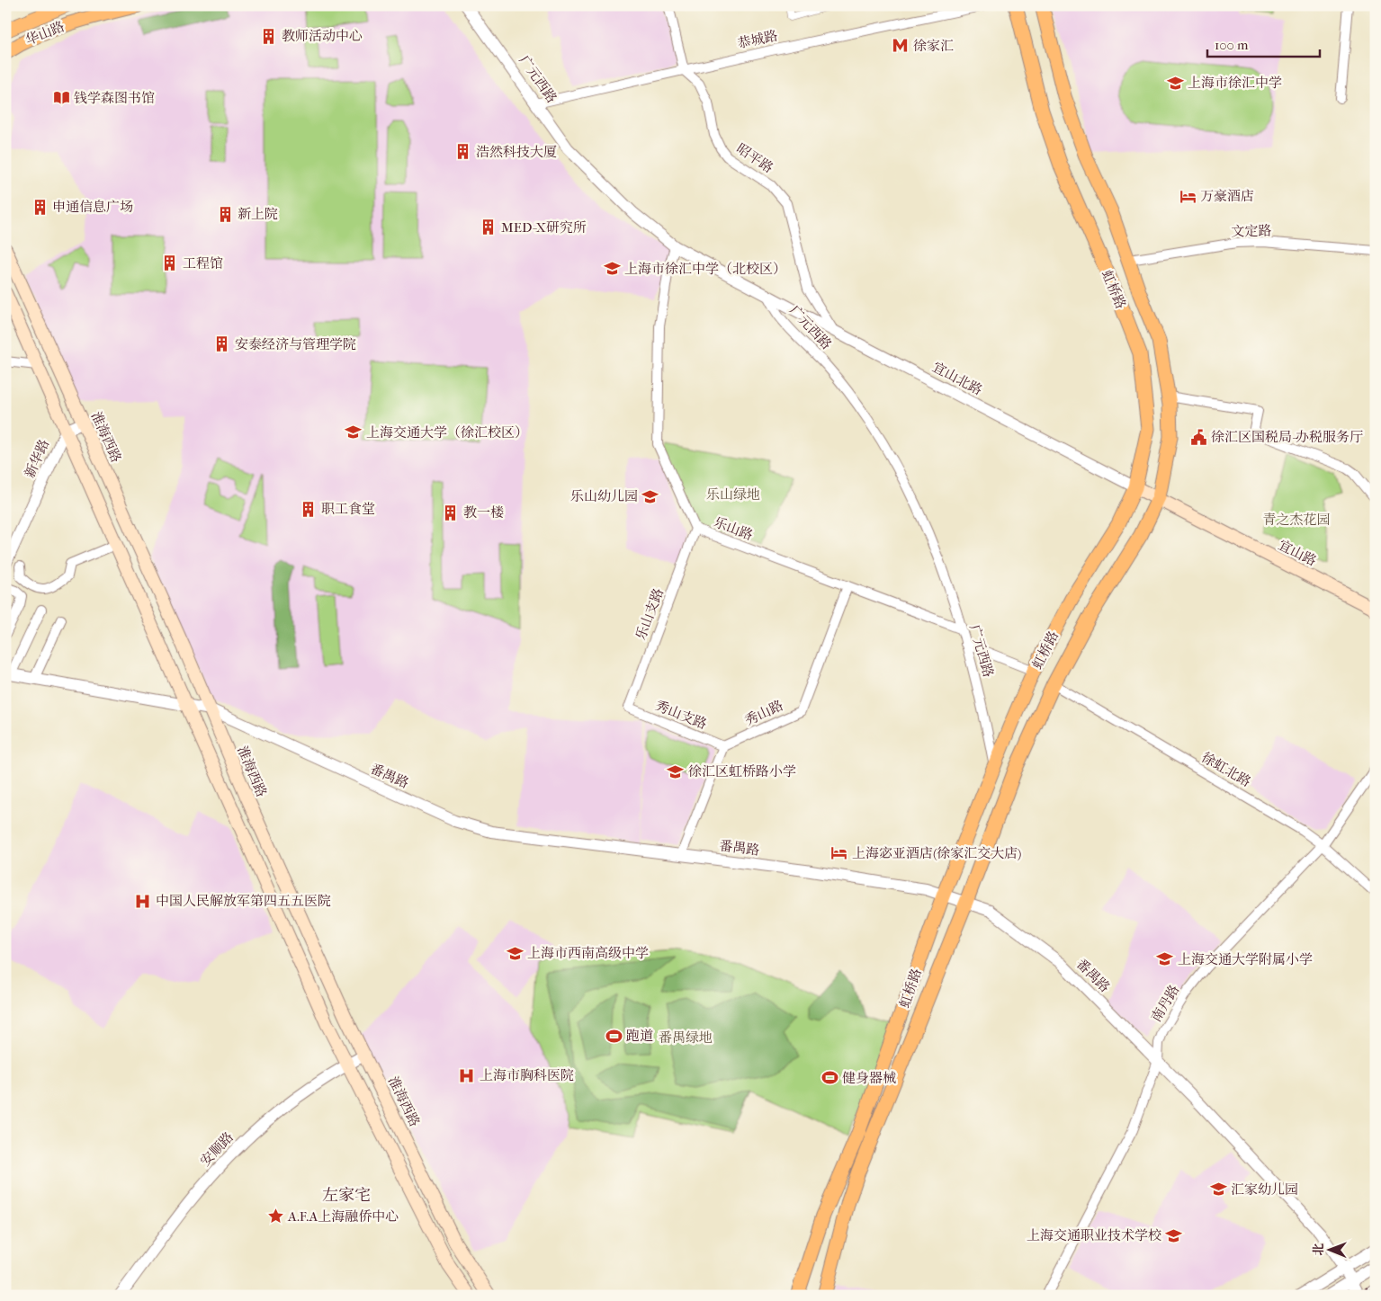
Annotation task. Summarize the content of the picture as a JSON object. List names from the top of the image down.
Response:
{
  "streets": {
    "main road": [
      "华山路",
      "虹桥路",
      "淮海西路",
      "宜山路"
    ],
    "street": [
      "恭城路",
      "广元西路",
      "昭平路",
      "文定路",
      "宜山北路",
      "新华路",
      "乐山路",
      "乐山支路",
      "秀山路",
      "秀山支路",
      "徐虹北路",
      "番禺路",
      "南丹路",
      "安顺路"
    ]
  },
  "crossings": [
    ["恭城路", "广元西路"],
    ["恭城路", "昭平路"],
    ["广元西路", "虹桥路"],
    ["广元西路", "宜山北路"],
    ["广元西路", "乐山路"],
    ["昭平路", "宜山北路"],
    ["文定路", "虹桥路"],
    ["虹桥路", "宜山北路"],
    ["虹桥路", "宜山路"],
    ["虹桥路", "徐虹北路"],
    ["虹桥路", "番禺路"],
    ["宜山北路", "宜山路"],
    ["淮海西路", "新华路"],
    ["淮海西路", "番禺路"],
    ["淮海西路", "安顺路"],
    ["乐山路", "乐山支路"],
    ["乐山路", "秀山路"],
    ["乐山支路", "秀山支路"],
    ["秀山路", "秀山支路"],
    ["徐虹北路", "南丹路"],
    ["番禺路", "南丹路"]
  ],
  "districts": ["左家宅"],
  "parks": ["乐山绿地", "青之杰花园", "番禺绿地"],
  "places": {
    "building": [
      "教师活动中心",
      "浩然科技大厦",
      "申通信息广场",
      "新上院",
      "MED-X研究所",
      "工程馆",
      "安泰经济与管理学院",
      "职工食堂",
      "教一楼"
    ],
    "metro station": ["徐家汇"],
    "school or university": [
      "上海市徐汇中学",
      "上海市徐汇中学（北校区）",
      "上海交通大学（徐汇校区）",
      "乐山幼儿园",
      "徐汇区虹桥路小学",
      "上海市西南高级中学",
      "上海交通大学附属小学",
      "汇家幼儿园",
      "上海交通职业技术学校"
    ],
    "library": ["钱学森图书馆"],
    "hotel": ["万豪酒店", "上海宓亚酒店(徐家汇交大店)"],
    "public building": ["徐汇区国税局-办税服务厅"],
    "hospital": ["中国人民解放军第四五五医院", "上海市胸科医院"],
    "sports": ["跑道", "健身器械"],
    "place": ["A.F.A上海融侨中心"]
  },
  "scale_bar": "100 m",
  "north": "left"
}
